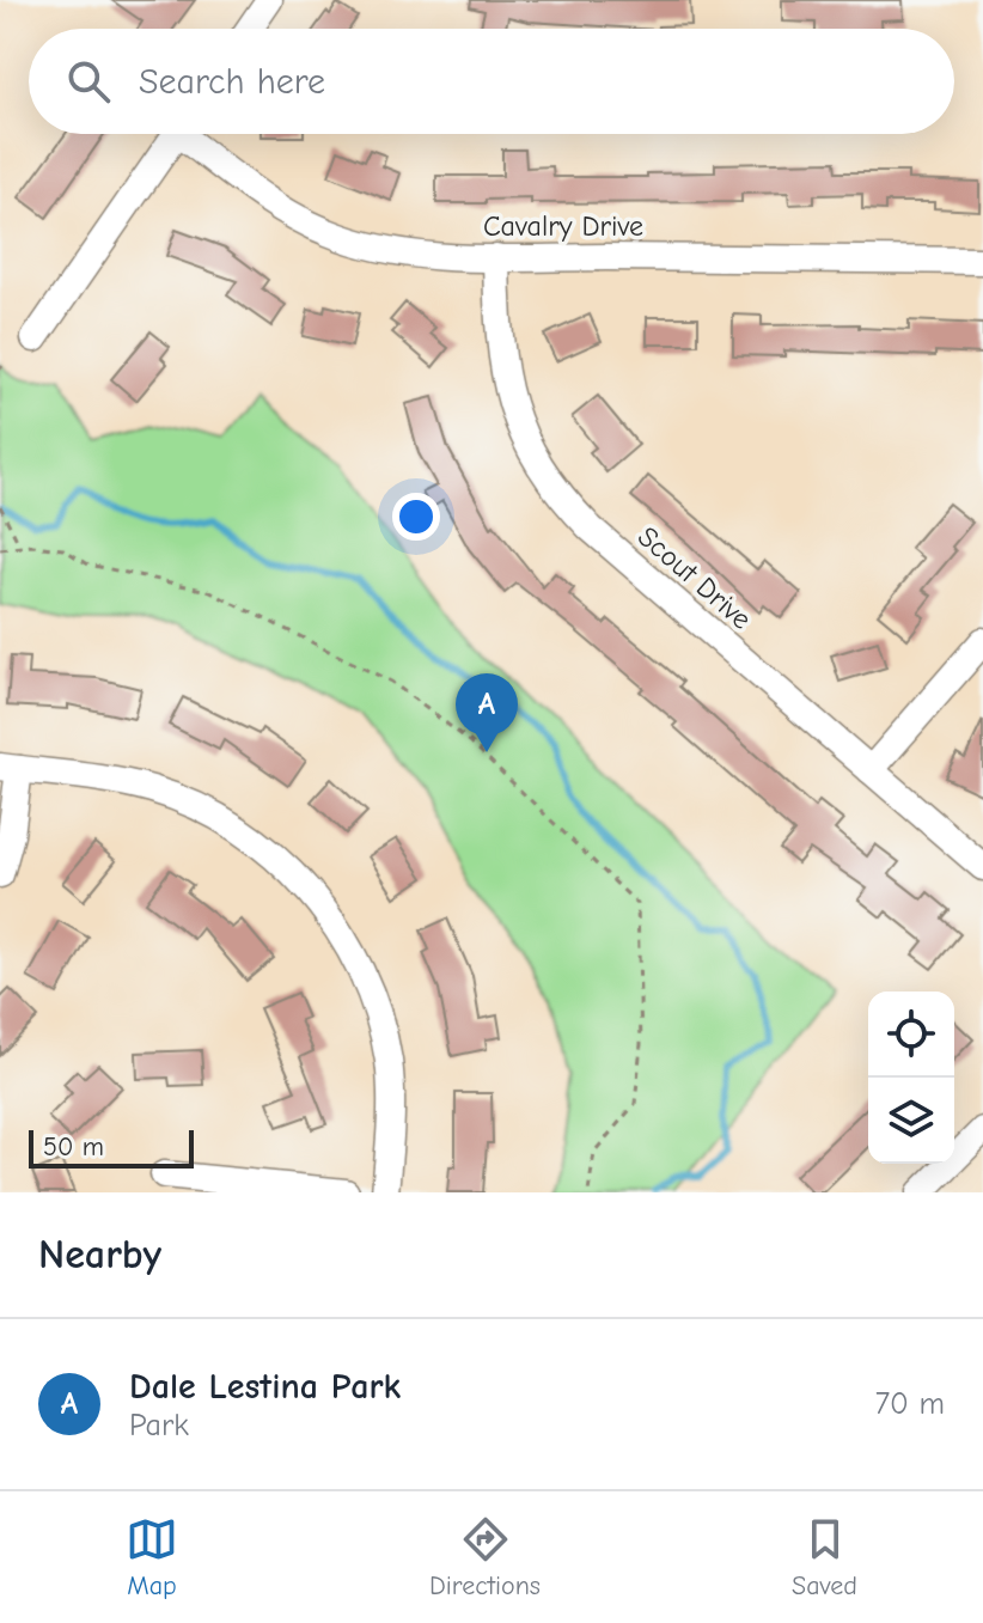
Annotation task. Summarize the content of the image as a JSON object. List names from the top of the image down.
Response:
{
  "streets": {
    "street": ["Cavalry Drive", "Scout Drive"]
  },
  "crossings": [
    ["Cavalry Drive", "Scout Drive"]
  ],
  "scale_bar": "50 m",
  "page": {
    "search": "Search here",
    "pins": "A",
    "scale": "50 m",
    "heading": "Nearby",
    "list": [
      {
        "mark": "A",
        "name": "Dale Lestina Park",
        "note": "Park",
        "value": "70 m"
      }
    ],
    "nav": ["Map", "Directions", "Saved"]
  }
}
